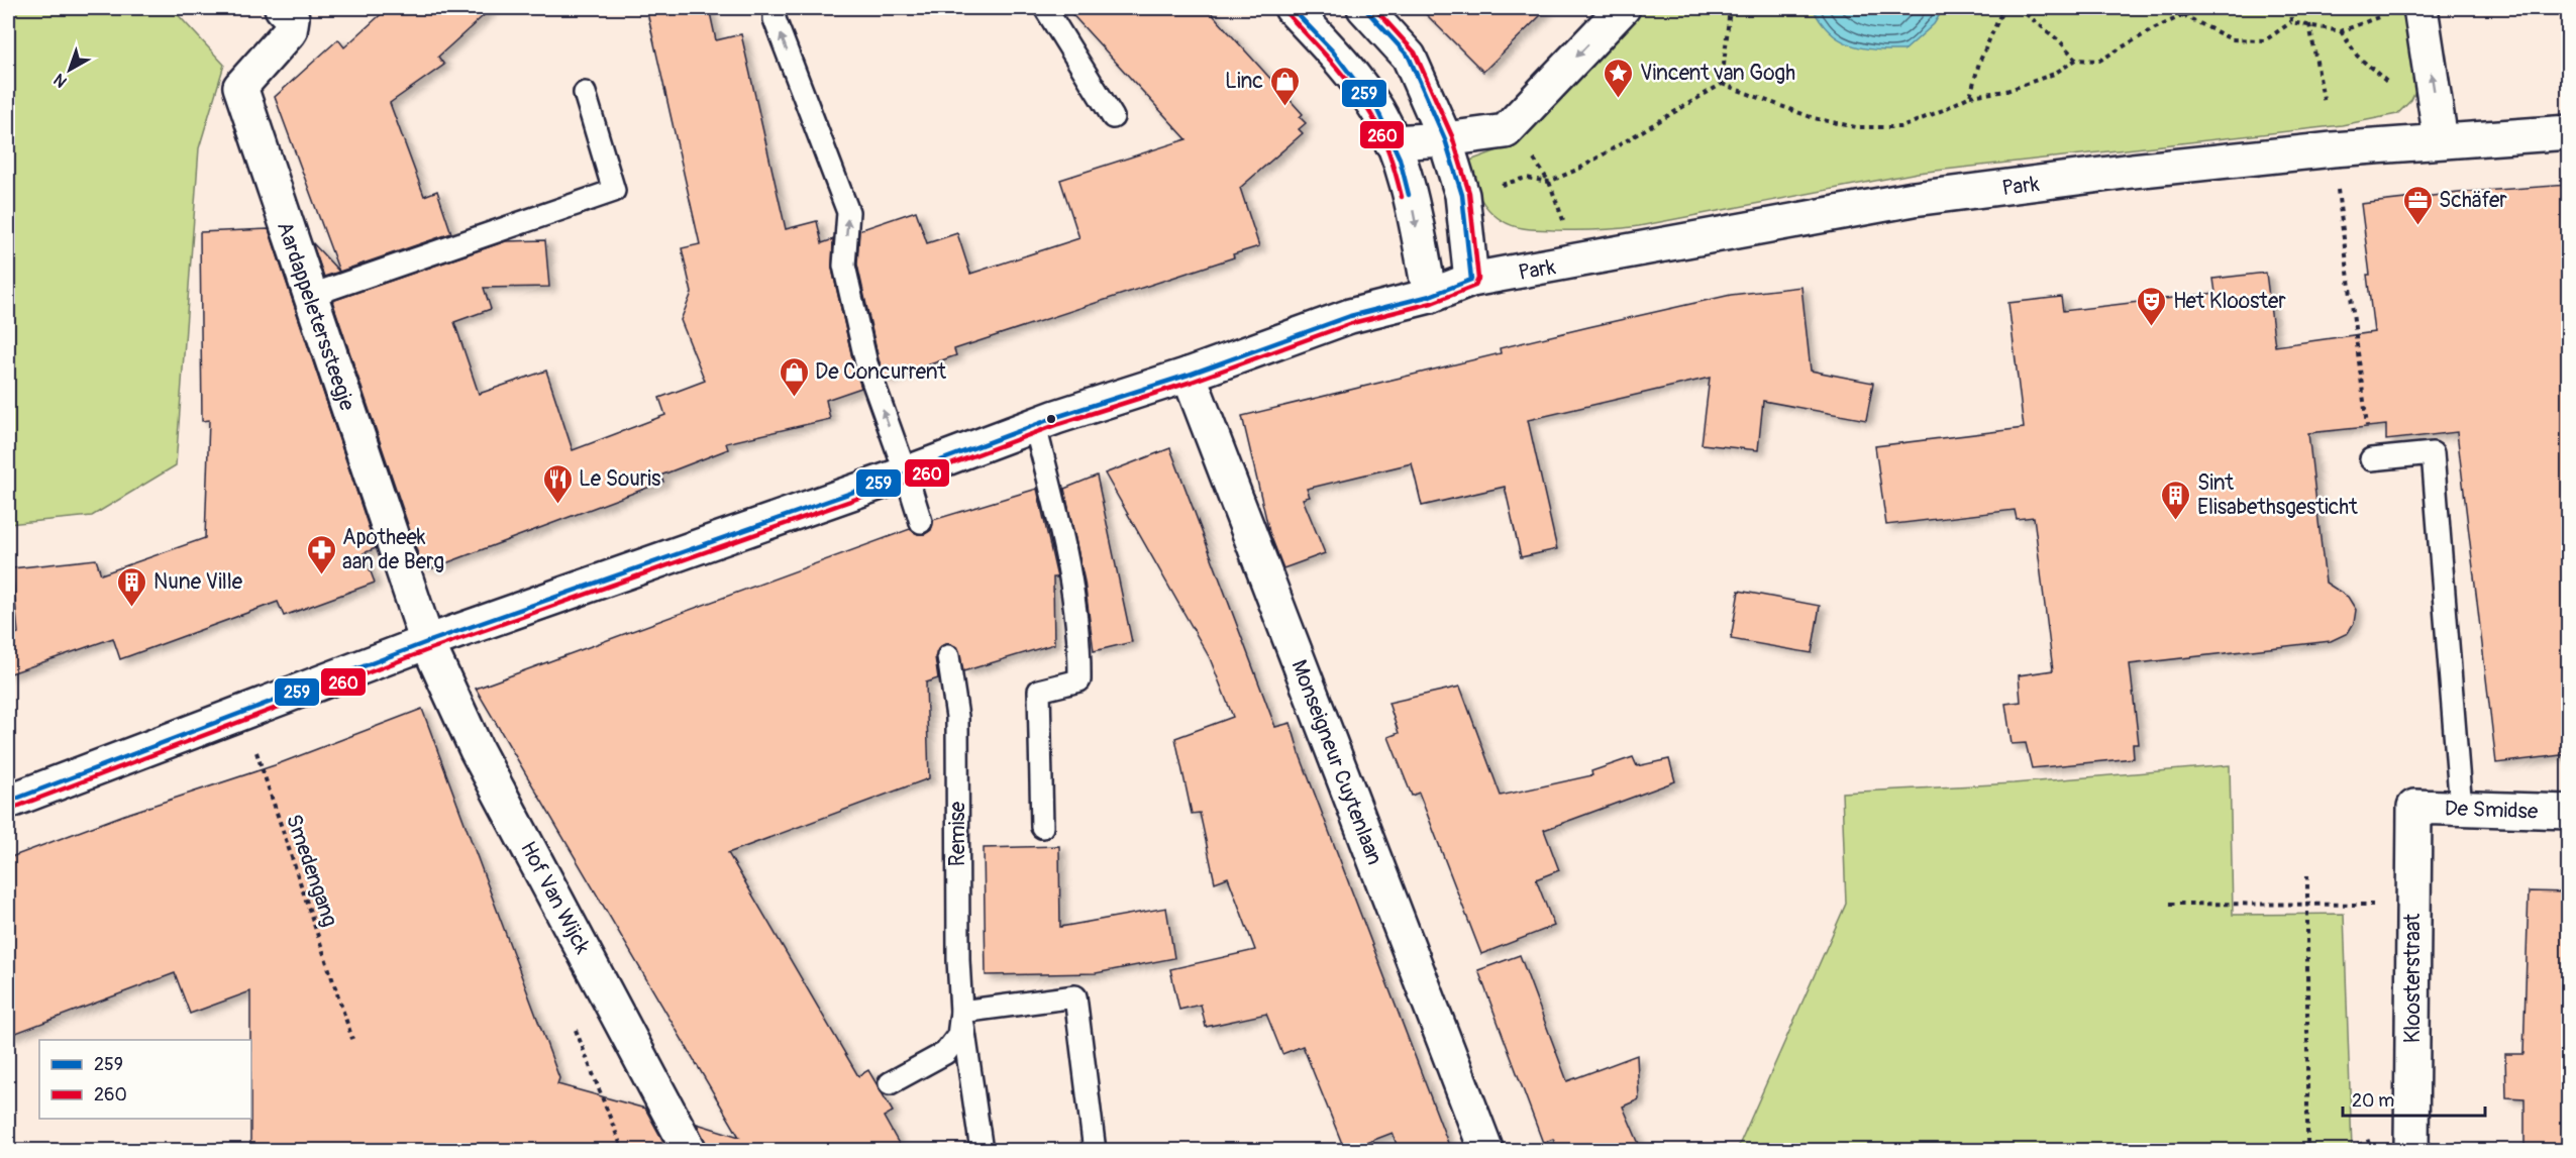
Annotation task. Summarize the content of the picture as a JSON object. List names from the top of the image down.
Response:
{
  "streets": {
    "street": [
      "Park",
      "Aardappeleterssteegje",
      "Monseigneur Cuytenlaan",
      "De Smidse",
      "Hof Van Wijck",
      "Kloosterstraat"
    ],
    "lane": ["Remise"],
    "path": ["Smedengang"]
  },
  "crossings": [
    ["Park", "Aardappeleterssteegje"],
    ["Park", "Monseigneur Cuytenlaan"],
    ["Park", "Smedengang"],
    ["Park", "Hof Van Wijck"],
    ["Aardappeleterssteegje", "Hof Van Wijck"],
    ["De Smidse", "Kloosterstraat"]
  ],
  "places": {
    "place": ["Vincent van Gogh"],
    "shop": ["Linc", "De Concurrent"],
    "office": ["Schäfer"],
    "theatre": ["Het Klooster"],
    "restaurant": ["Le Souris"],
    "building": ["Sint Elisabethsgesticht", "Nune Ville"],
    "pharmacy": ["Apotheek aan de Berg"]
  },
  "lines": ["transit line 259", "transit line 260"],
  "legend": ["259", "260"],
  "scale_bar": "20 m",
  "north": "bottom left"
}
